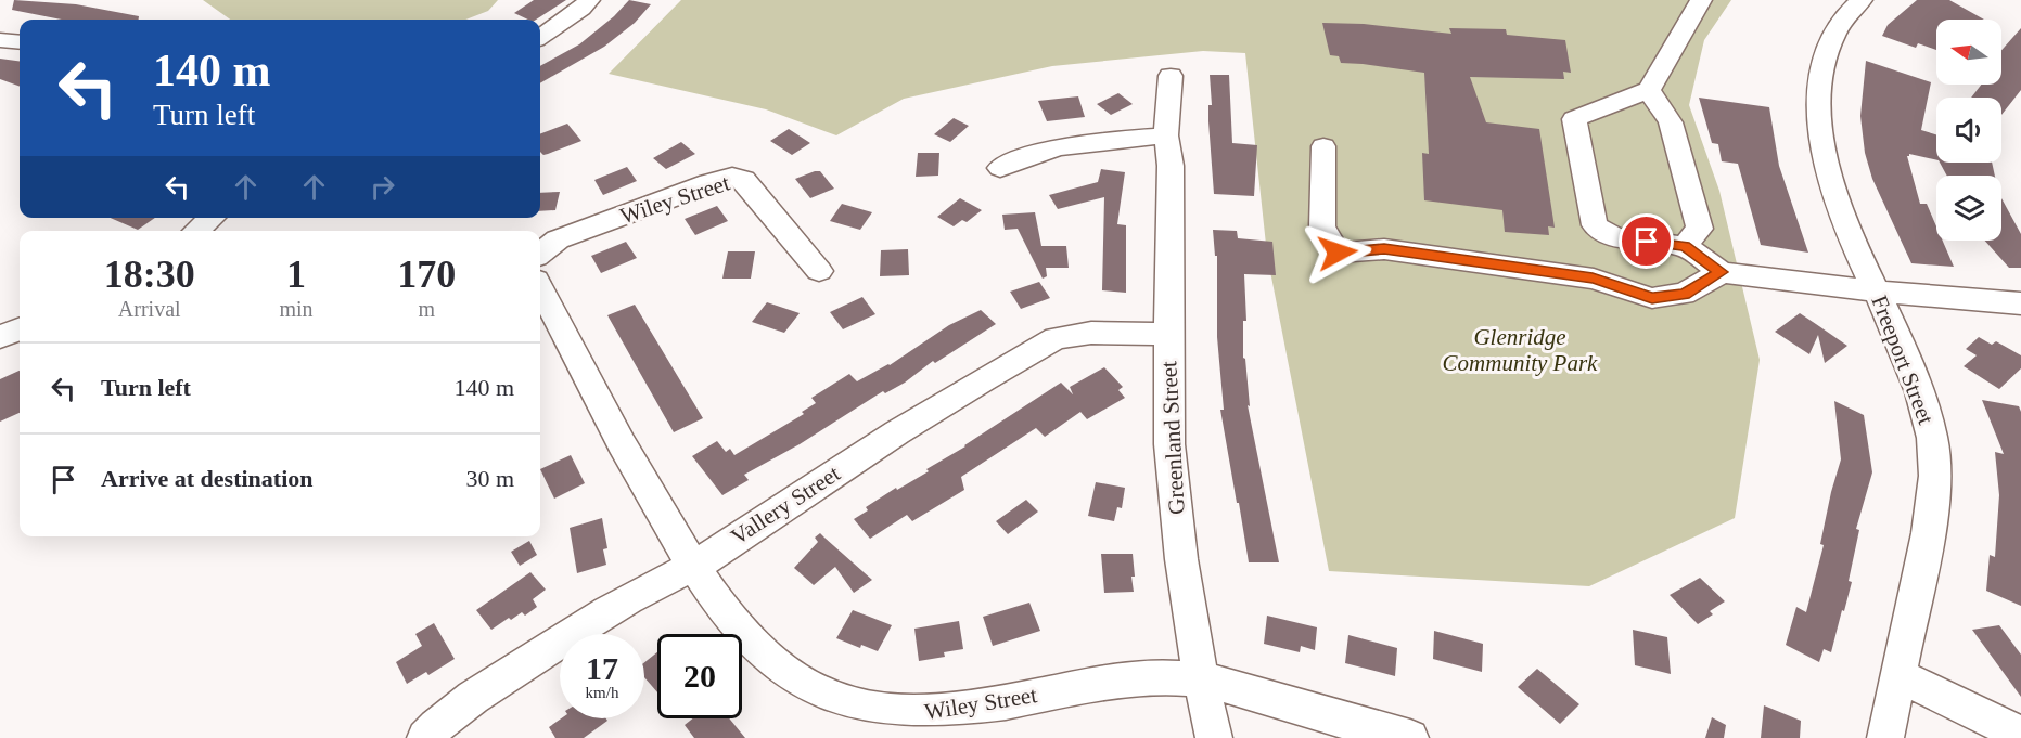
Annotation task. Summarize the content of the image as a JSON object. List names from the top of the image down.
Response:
{
  "streets": {
    "street": [
      "Wiley Street",
      "Freeport Street",
      "Greenland Street",
      "Vallery Street"
    ]
  },
  "crossings": [
    ["Wiley Street", "Greenland Street"],
    ["Wiley Street", "Vallery Street"],
    ["Greenland Street", "Vallery Street"]
  ],
  "parks": ["Glenridge Community Park"],
  "north": "left",
  "page": {
    "turn": ["140 m", "Turn left"],
    "eta": [
      "18:30",
      "Arrival",
      "1",
      "min",
      "170",
      "m"
    ],
    "list": [
      {
        "name": "Turn left",
        "value": "140 m"
      },
      {
        "name": "Arrive at destination",
        "value": "30 m"
      }
    ],
    "speed": "17 km/h",
    "limit": "20"
  }
}
